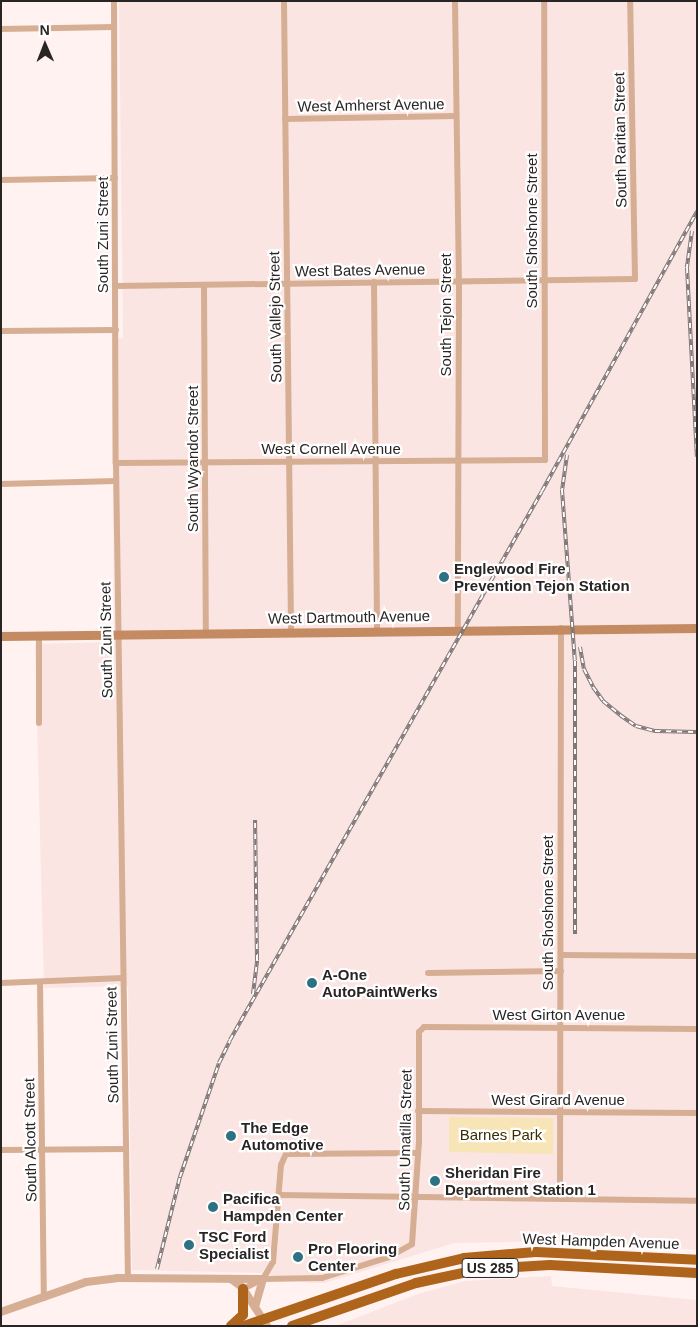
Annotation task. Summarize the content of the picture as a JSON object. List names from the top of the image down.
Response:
{
  "streets": {
    "highway": ["West Hampden Avenue", "US 285"],
    "main road": ["West Dartmouth Avenue"],
    "street": [
      "West Amherst Avenue",
      "South Raritan Street",
      "South Shoshone Street",
      "South Zuni Street",
      "West Bates Avenue",
      "South Tejon Street",
      "South Vallejo Street",
      "West Cornell Avenue",
      "South Wyandot Street",
      "West Girton Avenue",
      "West Girard Avenue",
      "South Alcott Street",
      "South Umatilla Street"
    ]
  },
  "crossings": [
    ["West Amherst Avenue", "South Tejon Street"],
    ["West Amherst Avenue", "South Vallejo Street"],
    ["South Raritan Street", "West Bates Avenue"],
    ["South Shoshone Street", "West Bates Avenue"],
    ["South Shoshone Street", "West Cornell Avenue"],
    ["South Shoshone Street", "West Dartmouth Avenue"],
    ["South Shoshone Street", "West Girton Avenue"],
    ["South Shoshone Street", "West Girard Avenue"],
    ["South Zuni Street", "West Bates Avenue"],
    ["South Zuni Street", "West Cornell Avenue"],
    ["South Zuni Street", "West Dartmouth Avenue"],
    ["West Bates Avenue", "South Tejon Street"],
    ["West Bates Avenue", "South Vallejo Street"],
    ["West Bates Avenue", "South Wyandot Street"],
    ["South Tejon Street", "West Cornell Avenue"],
    ["South Tejon Street", "West Dartmouth Avenue"],
    ["South Vallejo Street", "West Cornell Avenue"],
    ["South Vallejo Street", "West Dartmouth Avenue"],
    ["West Cornell Avenue", "South Wyandot Street"],
    ["South Wyandot Street", "West Dartmouth Avenue"],
    ["West Girton Avenue", "South Umatilla Street"],
    ["West Girard Avenue", "South Umatilla Street"]
  ],
  "parks": ["Barnes Park"],
  "places": [
    "Englewood Fire Prevention Tejon Station",
    "A-One AutoPaintWerks",
    "The Edge Automotive",
    "Sheridan Fire Department Station 1",
    "Pacifica Hampden Center",
    "TSC Ford Specialist",
    "Pro Flooring Center"
  ],
  "north": "top"
}
